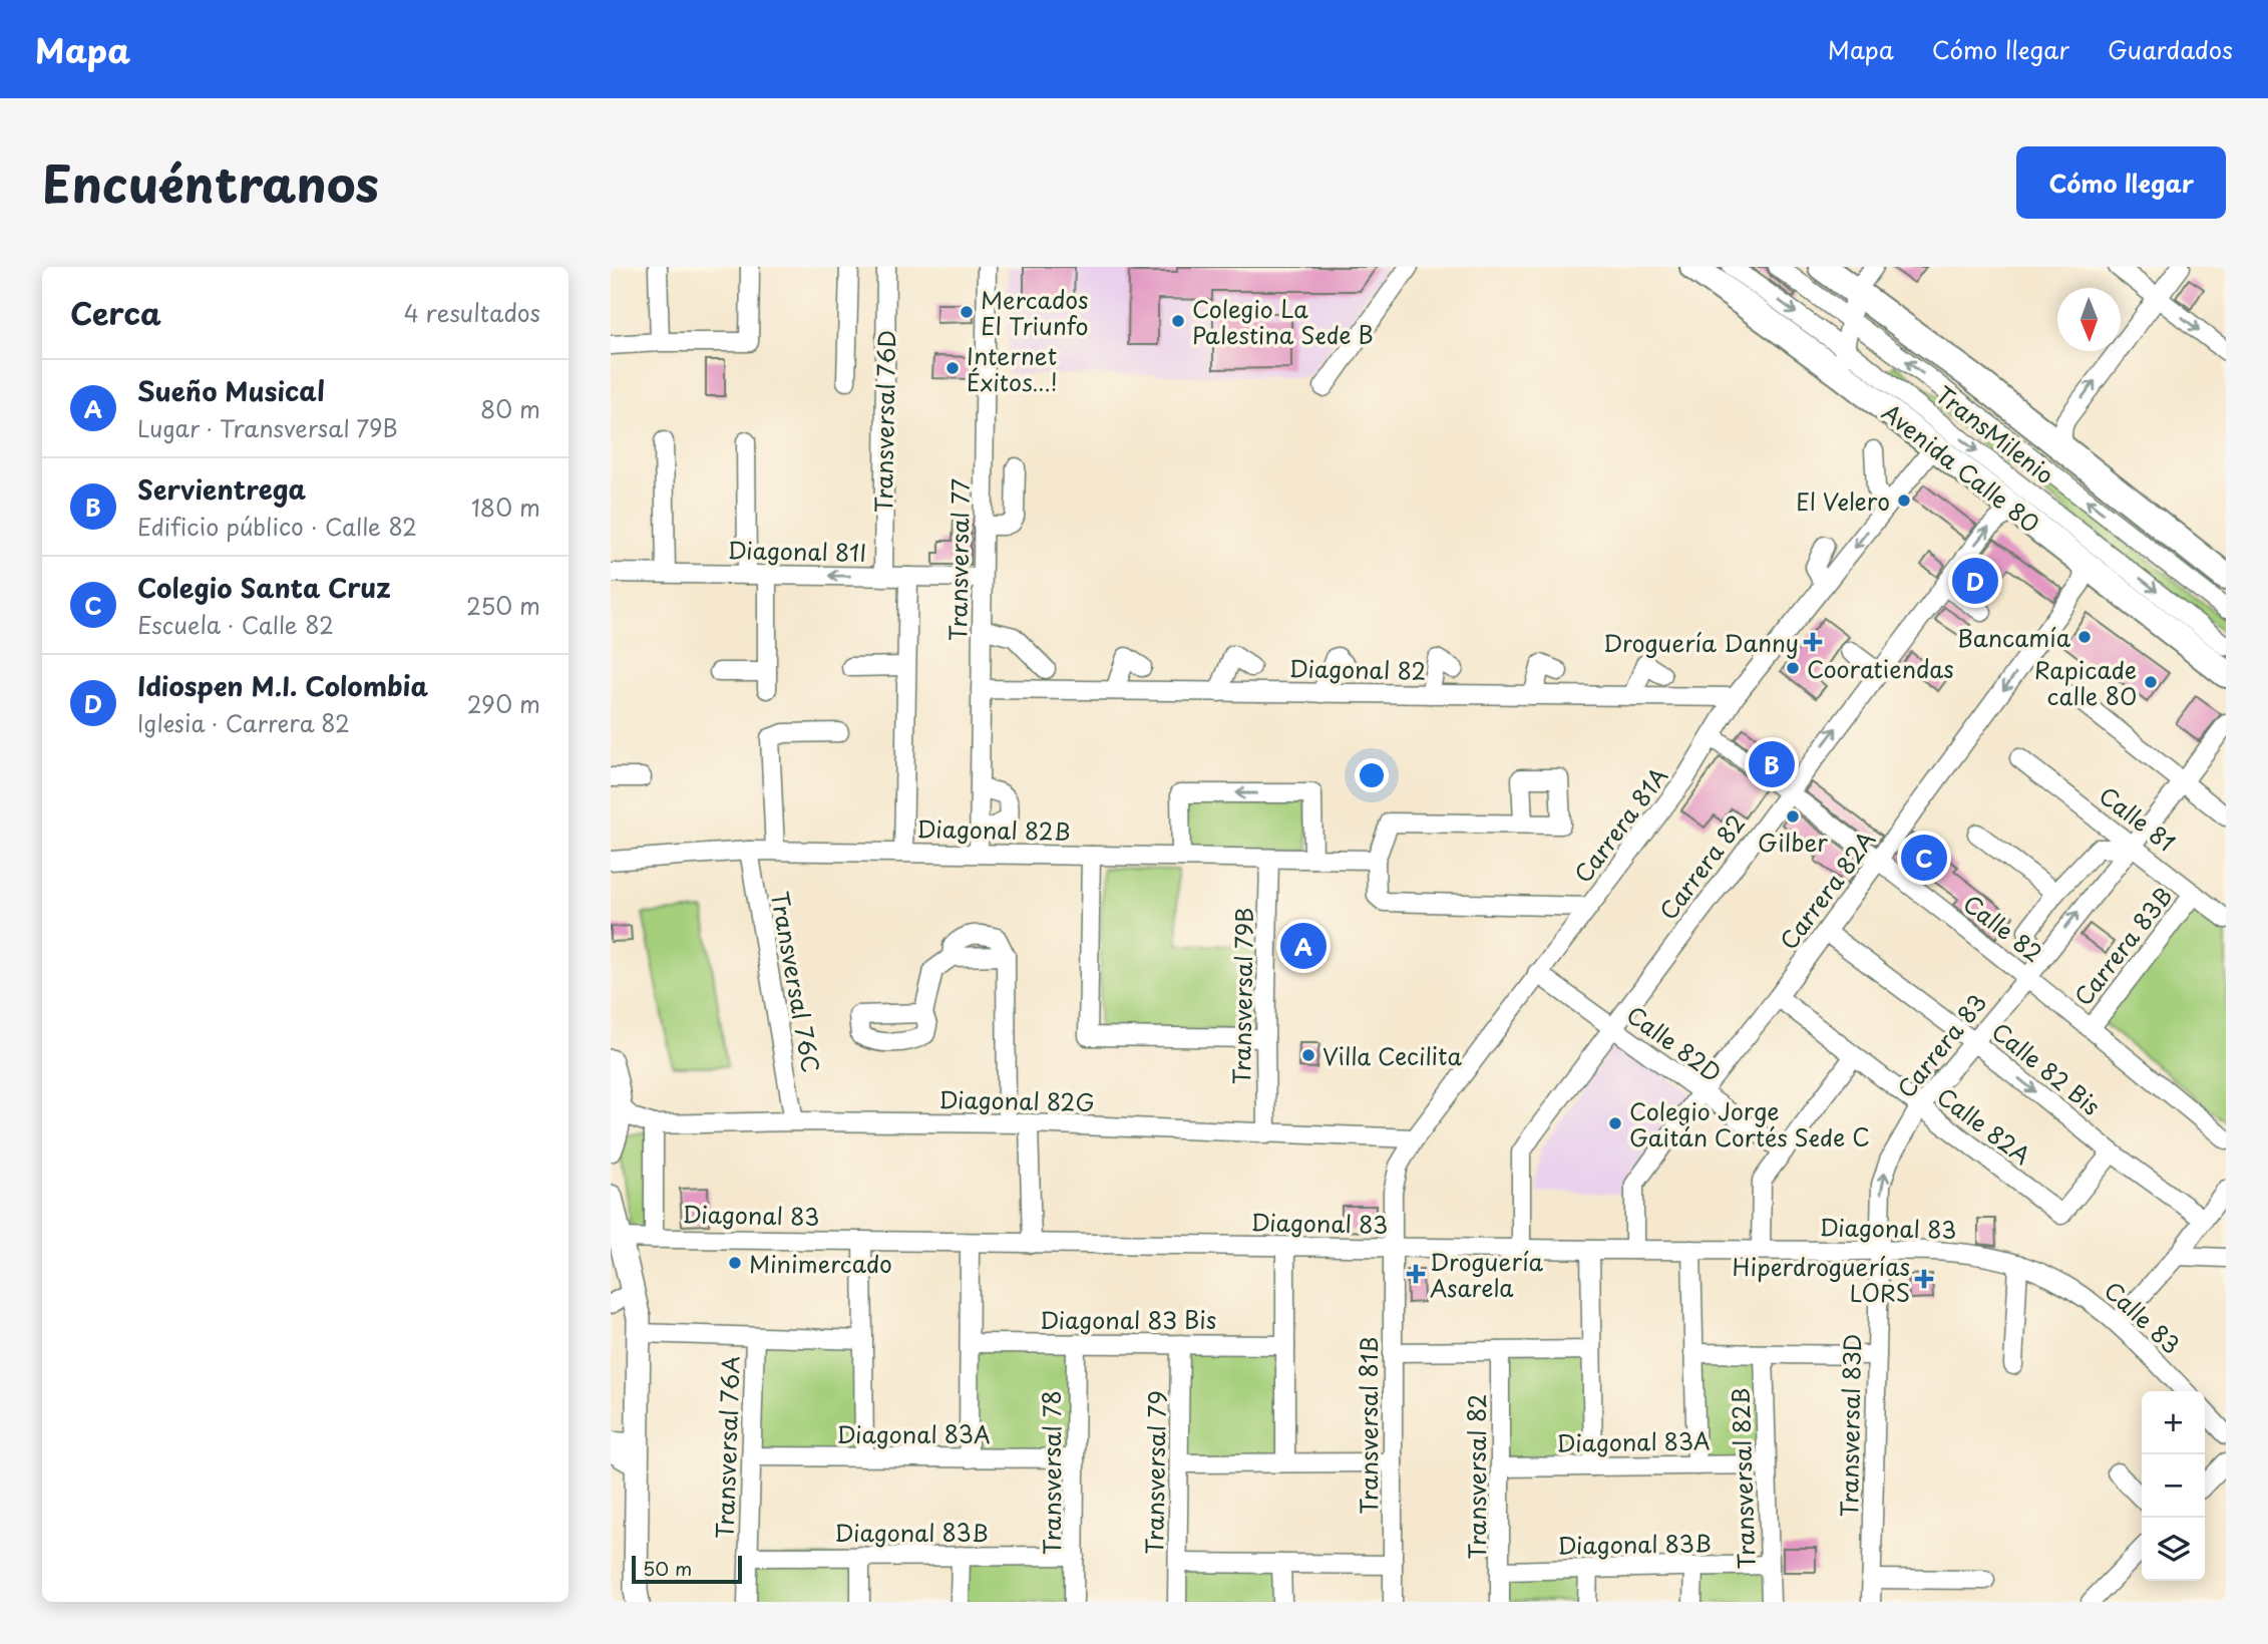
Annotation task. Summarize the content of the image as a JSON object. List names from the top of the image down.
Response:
{
  "streets": {
    "highway": ["Avenida Calle 80"],
    "street": [
      "Transversal 76D",
      "TransMilenio",
      "Diagonal 81I",
      "Transversal 77",
      "Diagonal 82",
      "Calle 81",
      "Carrera 81A",
      "Diagonal 82B",
      "Carrera 82",
      "Carrera 82A",
      "Calle 82",
      "Carrera 83B",
      "Transversal 76C",
      "Transversal 79B",
      "Calle 82D",
      "Carrera 83",
      "Calle 82 Bis",
      "Diagonal 82G",
      "Calle 82A",
      "Diagonal 83",
      "Calle 83",
      "Diagonal 83 Bis",
      "Transversal 81B",
      "Transversal 83D",
      "Diagonal 83A",
      "Transversal 76A",
      "Transversal 78",
      "Transversal 79",
      "Transversal 82",
      "Transversal 82B",
      "Diagonal 83B"
    ]
  },
  "crossings": [
    ["Transversal 76D", "Diagonal 81I"],
    ["Avenida Calle 80", "Carrera 81A"],
    ["Avenida Calle 80", "Carrera 82"],
    ["Avenida Calle 80", "Carrera 82A"],
    ["Diagonal 81I", "Transversal 77"],
    ["Transversal 77", "Diagonal 82"],
    ["Transversal 77", "Diagonal 82B"],
    ["Diagonal 82", "Carrera 81A"],
    ["Calle 81", "Carrera 83B"],
    ["Calle 81", "Carrera 83"],
    ["Carrera 81A", "Calle 82"],
    ["Carrera 81A", "Calle 82D"],
    ["Carrera 81A", "Diagonal 82G"],
    ["Carrera 81A", "Diagonal 83"],
    ["Carrera 81A", "Transversal 81B"],
    ["Diagonal 82B", "Transversal 76C"],
    ["Diagonal 82B", "Transversal 79B"],
    ["Carrera 82", "Calle 82"],
    ["Carrera 82", "Calle 82D"],
    ["Carrera 82", "Diagonal 83"],
    ["Carrera 82A", "Calle 82"],
    ["Carrera 82A", "Calle 82D"],
    ["Carrera 82A", "Calle 82 Bis"],
    ["Carrera 82A", "Calle 82A"],
    ["Carrera 82A", "Diagonal 83"],
    ["Calle 82", "Carrera 83B"],
    ["Calle 82", "Carrera 83"],
    ["Transversal 76C", "Diagonal 82G"],
    ["Transversal 79B", "Diagonal 82G"],
    ["Carrera 83", "Calle 82 Bis"],
    ["Carrera 83", "Calle 82A"],
    ["Carrera 83", "Diagonal 83"],
    ["Carrera 83", "Transversal 83D"],
    ["Calle 82 Bis", "Calle 82A"],
    ["Diagonal 83", "Calle 83"],
    ["Diagonal 83", "Transversal 81B"],
    ["Diagonal 83", "Transversal 83D"],
    ["Diagonal 83 Bis", "Transversal 78"],
    ["Diagonal 83 Bis", "Transversal 79"],
    ["Diagonal 83A", "Transversal 76A"],
    ["Diagonal 83A", "Transversal 78"],
    ["Diagonal 83A", "Transversal 82"],
    ["Diagonal 83A", "Transversal 82B"],
    ["Transversal 76A", "Diagonal 83B"],
    ["Transversal 78", "Diagonal 83B"],
    ["Transversal 82", "Diagonal 83B"],
    ["Transversal 82B", "Diagonal 83B"]
  ],
  "one_way": ["Carrera 82A", "Calle 82 Bis"],
  "places": {
    "other": [
      "Mercados El Triunfo",
      "Colegio La Palestina Sede B",
      "Internet Éxitos...!",
      "El Velero",
      "Bancamía",
      "Cooratiendas",
      "Rapicade calle 80",
      "Gilber",
      "Villa Cecilita",
      "Colegio Jorge Gaitán Cortés Sede C",
      "Minimercado"
    ],
    "health": ["Droguería Danny", "Droguería Asarela", "Hiperdroguerías LORS"]
  },
  "scale_bar": "50 m",
  "north": "bottom",
  "page": {
    "header": "Mapa",
    "nav": ["Mapa", "Cómo llegar", "Guardados"],
    "title": "Encuéntranos",
    "buttons": "Cómo llegar",
    "heading": ["Cerca", "4 resultados"],
    "list": [
      {
        "mark": "A",
        "name": "Sueño Musical",
        "note": "Lugar · Transversal 79B",
        "value": "80 m"
      },
      {
        "mark": "B",
        "name": "Servientrega",
        "note": "Edificio público · Calle 82",
        "value": "180 m"
      },
      {
        "mark": "C",
        "name": "Colegio Santa Cruz",
        "note": "Escuela · Calle 82",
        "value": "250 m"
      },
      {
        "mark": "D",
        "name": "Idiospen M.I. Colombia",
        "note": "Iglesia · Carrera 82",
        "value": "290 m"
      }
    ],
    "pins": [
      "D",
      "B",
      "C",
      "A"
    ],
    "map_buttons": ["+", "−"],
    "scale": "50 m"
  }
}
